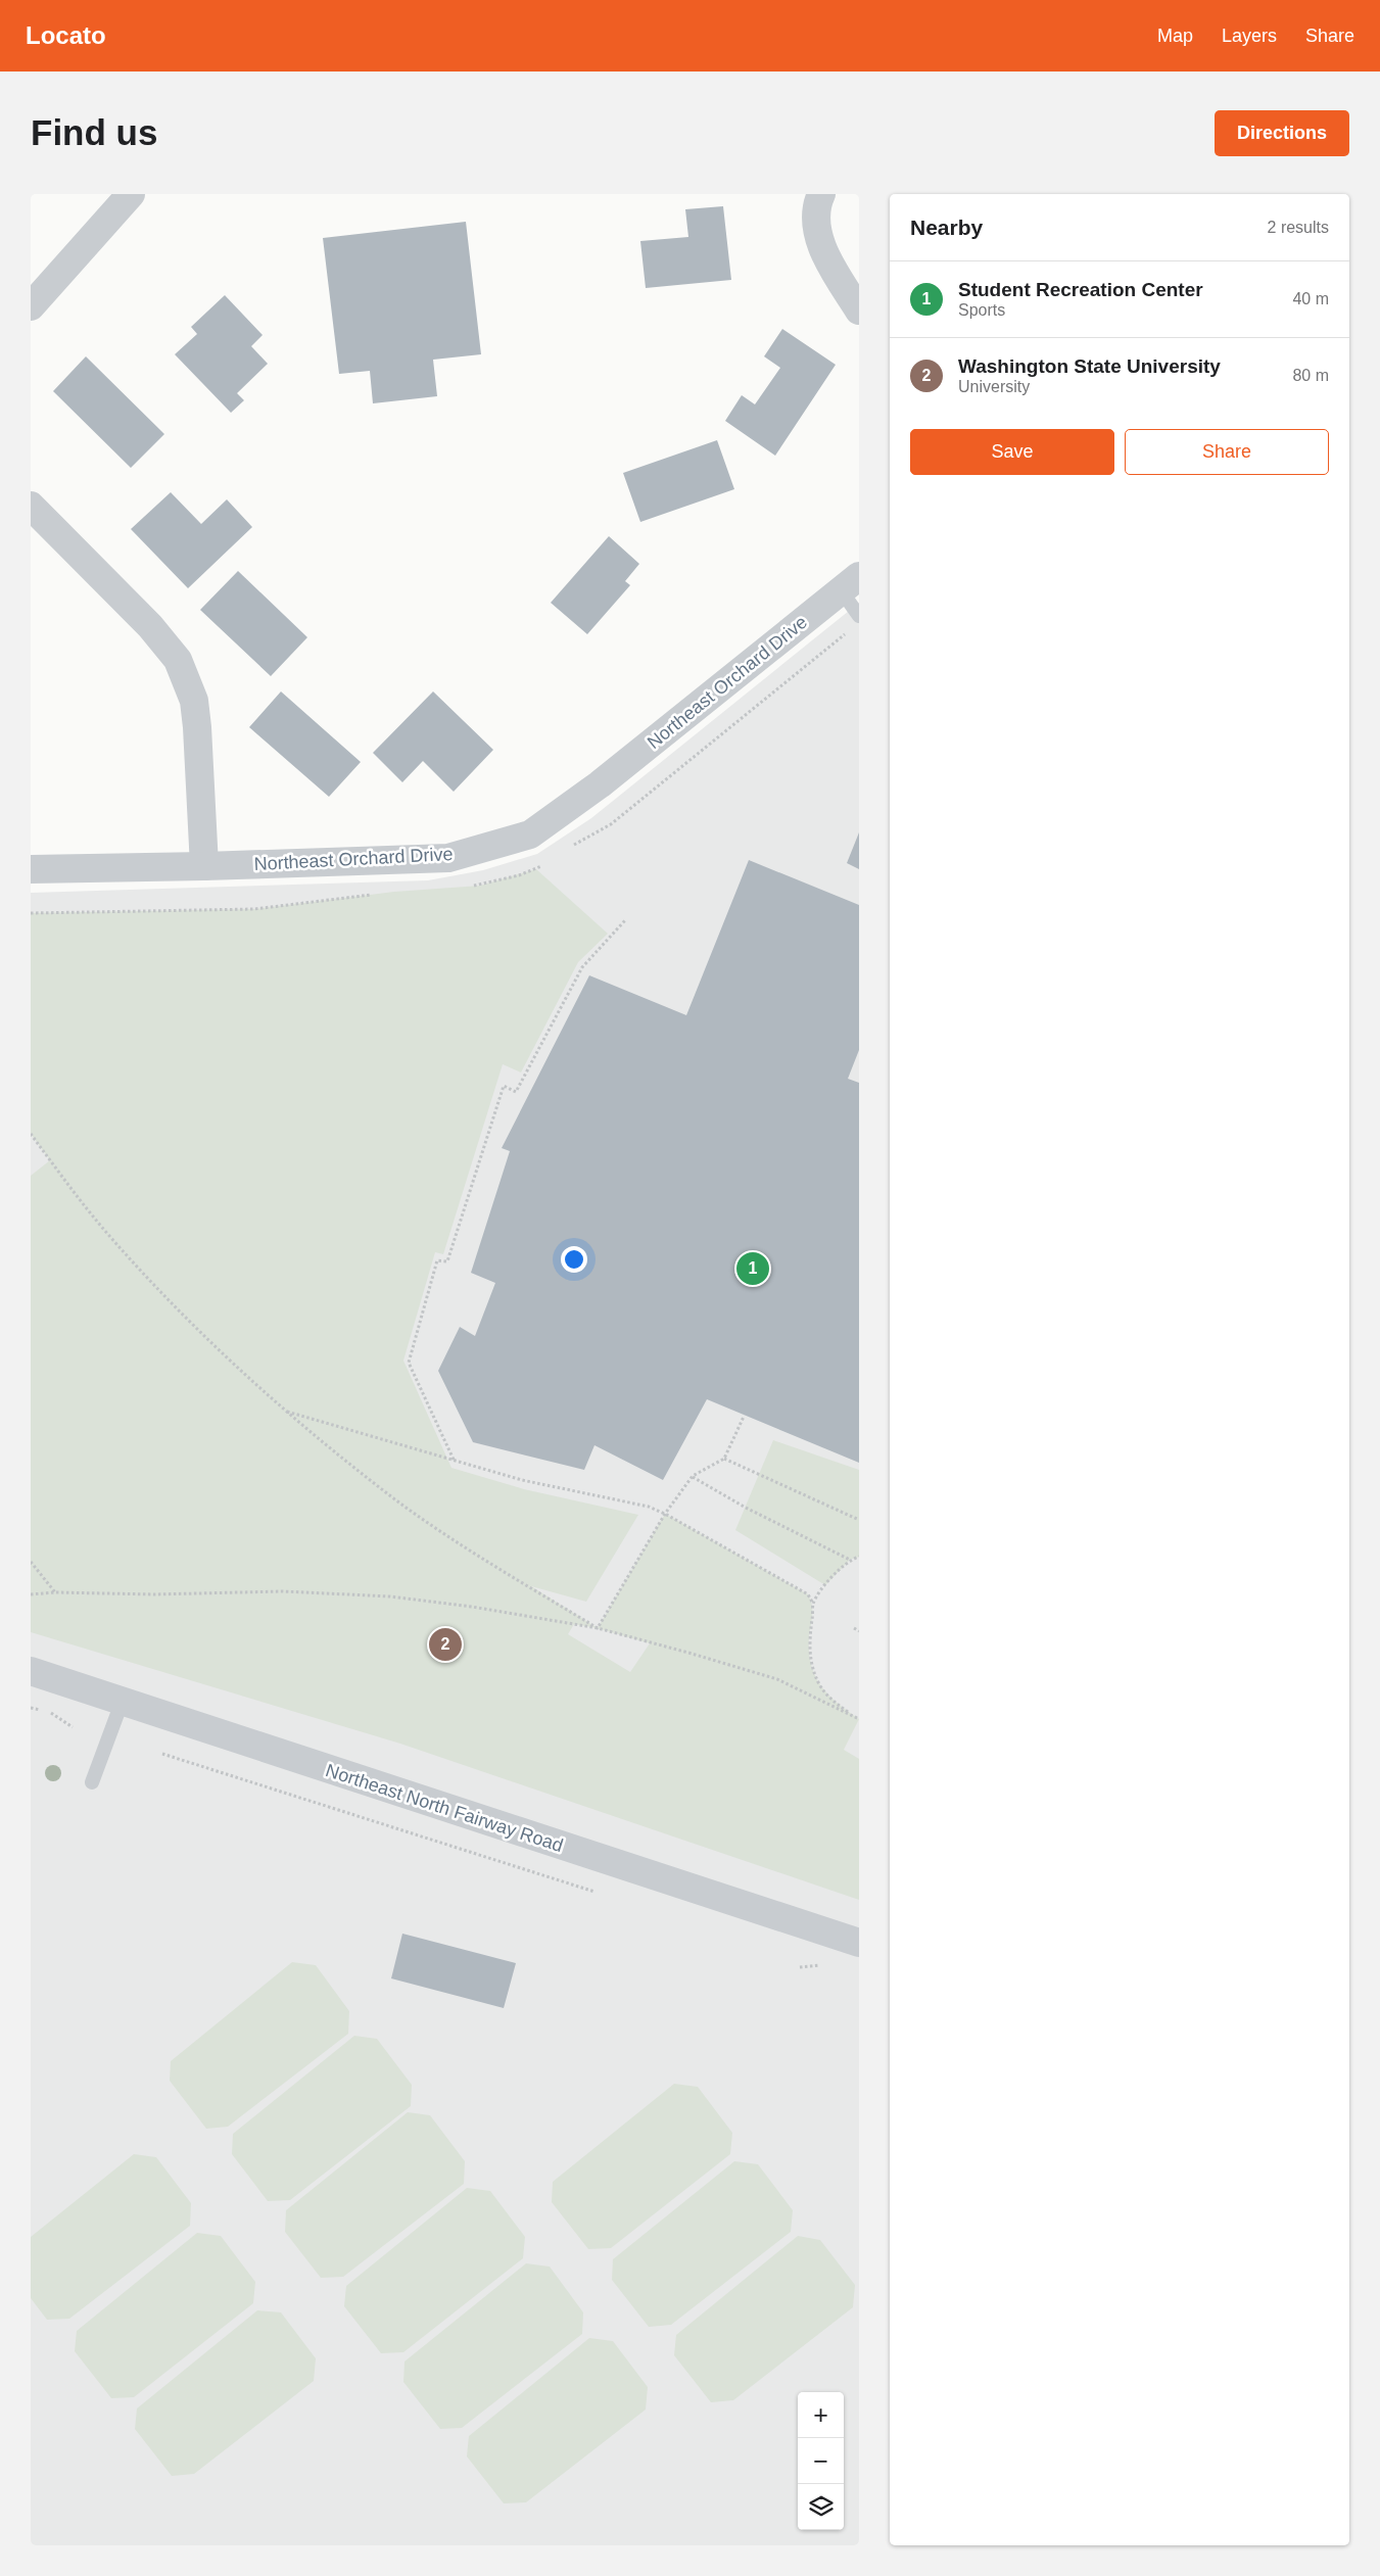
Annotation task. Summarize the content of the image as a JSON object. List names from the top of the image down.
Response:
{
  "streets": {
    "street": ["Northeast Orchard Drive", "Northeast North Fairway Road"]
  },
  "page": {
    "header": "Locato",
    "nav": ["Map", "Layers", "Share"],
    "buttons": [
      "Directions",
      ["Save", "Share"]
    ],
    "title": "Find us",
    "heading": ["Nearby", "2 results"],
    "list": [
      {
        "mark": "1",
        "name": "Student Recreation Center",
        "note": "Sports",
        "value": "40 m"
      },
      {
        "mark": "2",
        "name": "Washington State University",
        "note": "University",
        "value": "80 m"
      }
    ],
    "pins": ["1", "2"],
    "map_buttons": ["+", "−"]
  }
}
